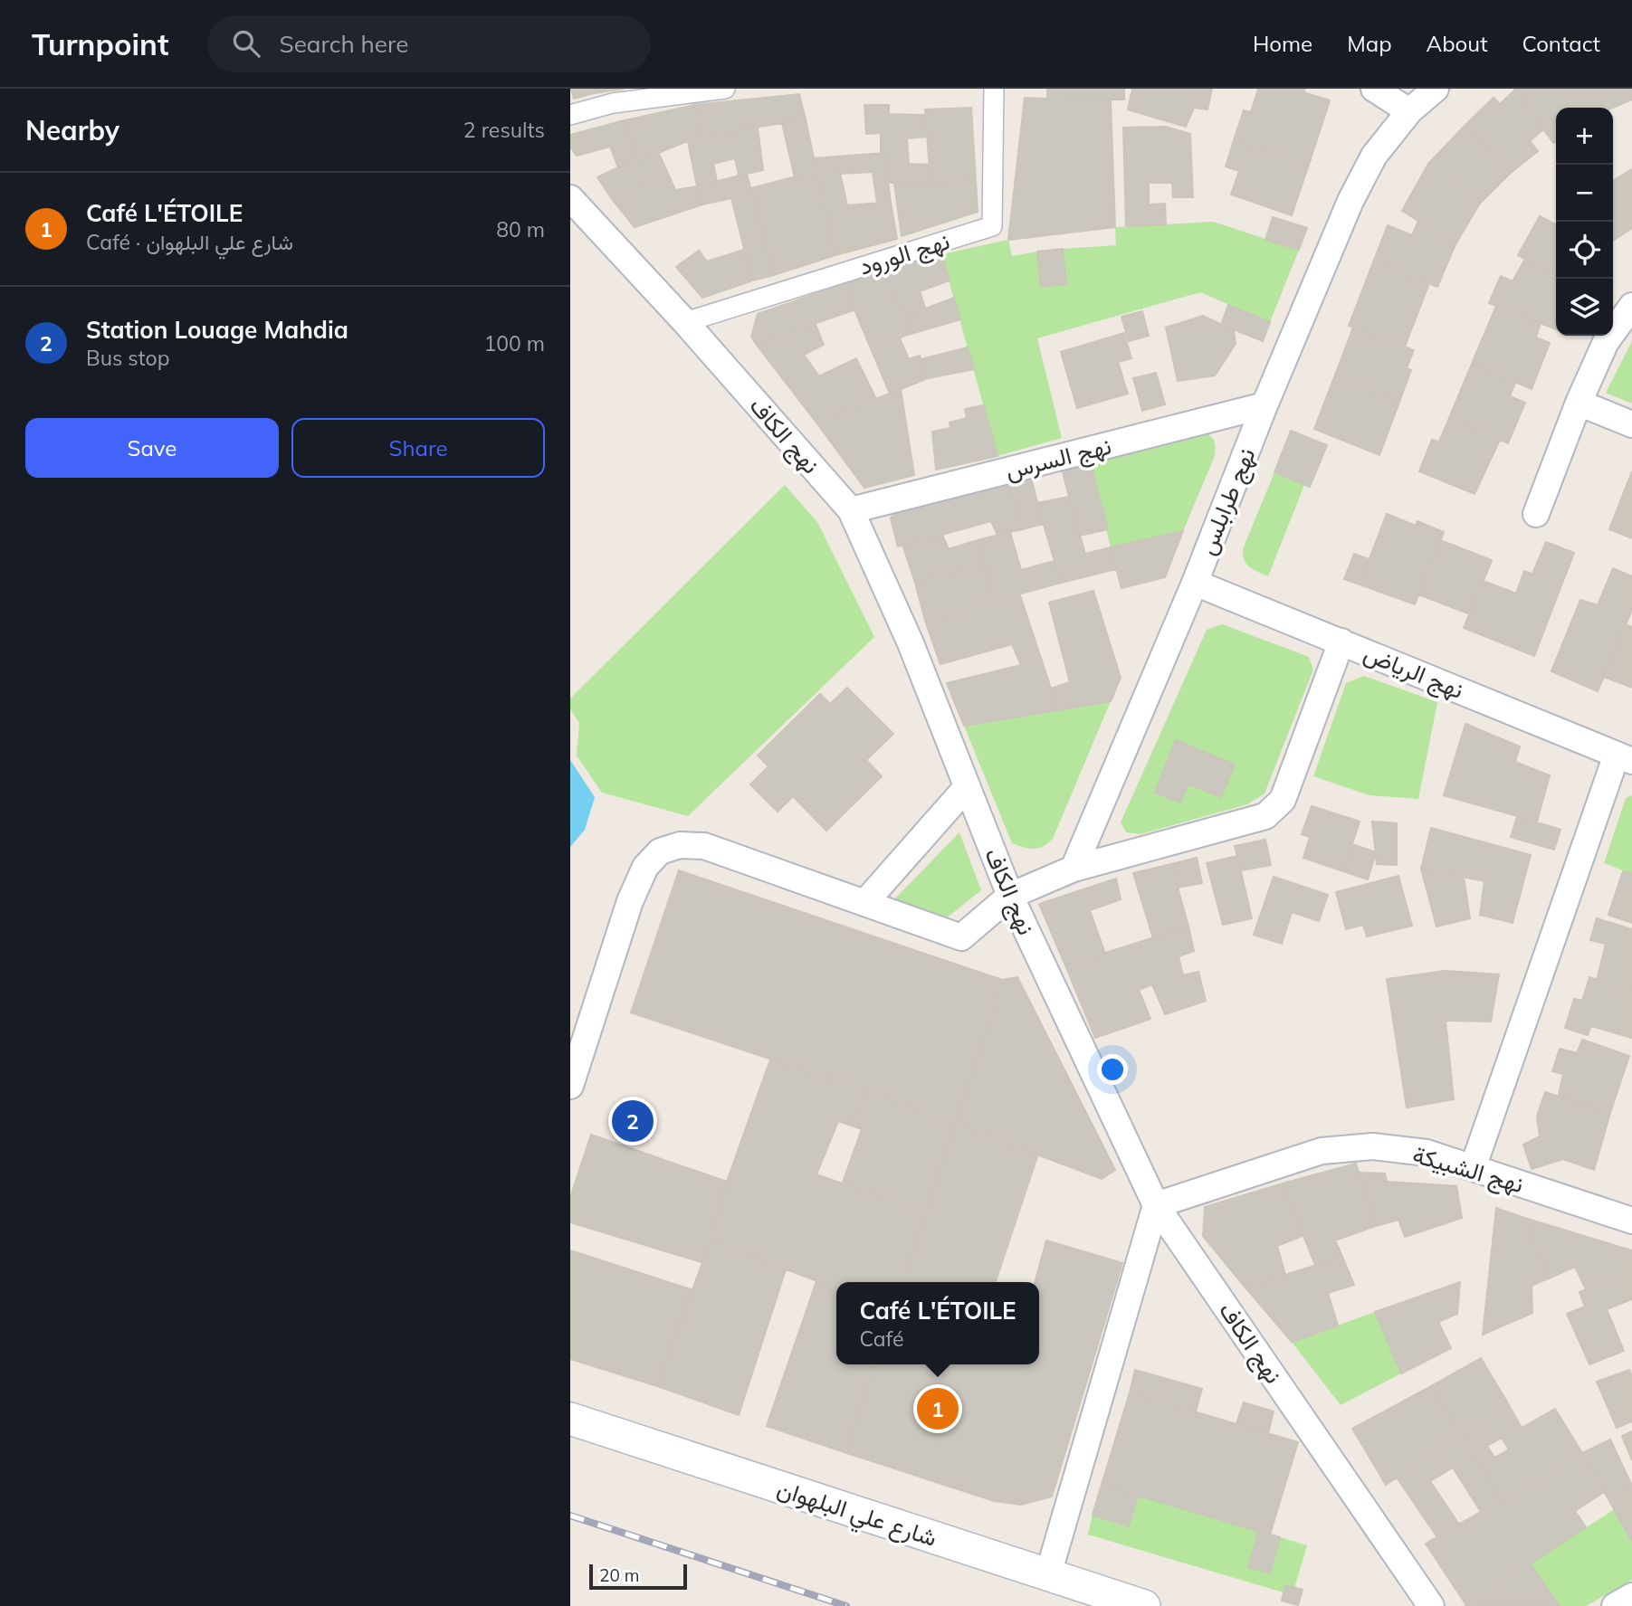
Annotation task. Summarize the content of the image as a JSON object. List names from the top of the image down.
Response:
{
  "streets": {
    "street": [
      "نهج الورود",
      "نهج الكاف",
      "نهج السرس",
      "نهج طرابلس",
      "نهج الرياض",
      "نهج الشبيكة",
      "شارع علي البلهوان"
    ]
  },
  "crossings": [
    ["نهج الورود", "نهج الكاف"],
    ["نهج الكاف", "نهج السرس"],
    ["نهج الكاف", "نهج الشبيكة"],
    ["نهج السرس", "نهج طرابلس"],
    ["نهج طرابلس", "نهج الرياض"]
  ],
  "scale_bar": "20 m",
  "page": {
    "header": "Turnpoint",
    "search": "Search here",
    "nav": [
      "Home",
      "Map",
      "About",
      "Contact"
    ],
    "heading": ["Nearby", "2 results"],
    "map_buttons": ["+", "−"],
    "list": [
      {
        "mark": "1",
        "name": "Café L'ÉTOILE",
        "note": "Café · شارع علي البلهوان",
        "value": "80 m"
      },
      {
        "mark": "2",
        "name": "Station Louage Mahdia",
        "note": "Bus stop",
        "value": "100 m"
      }
    ],
    "buttons": ["Save", "Share"],
    "pins": ["2", "1"],
    "popup": ["Café L'ÉTOILE", "Café"],
    "scale": "20 m"
  }
}
